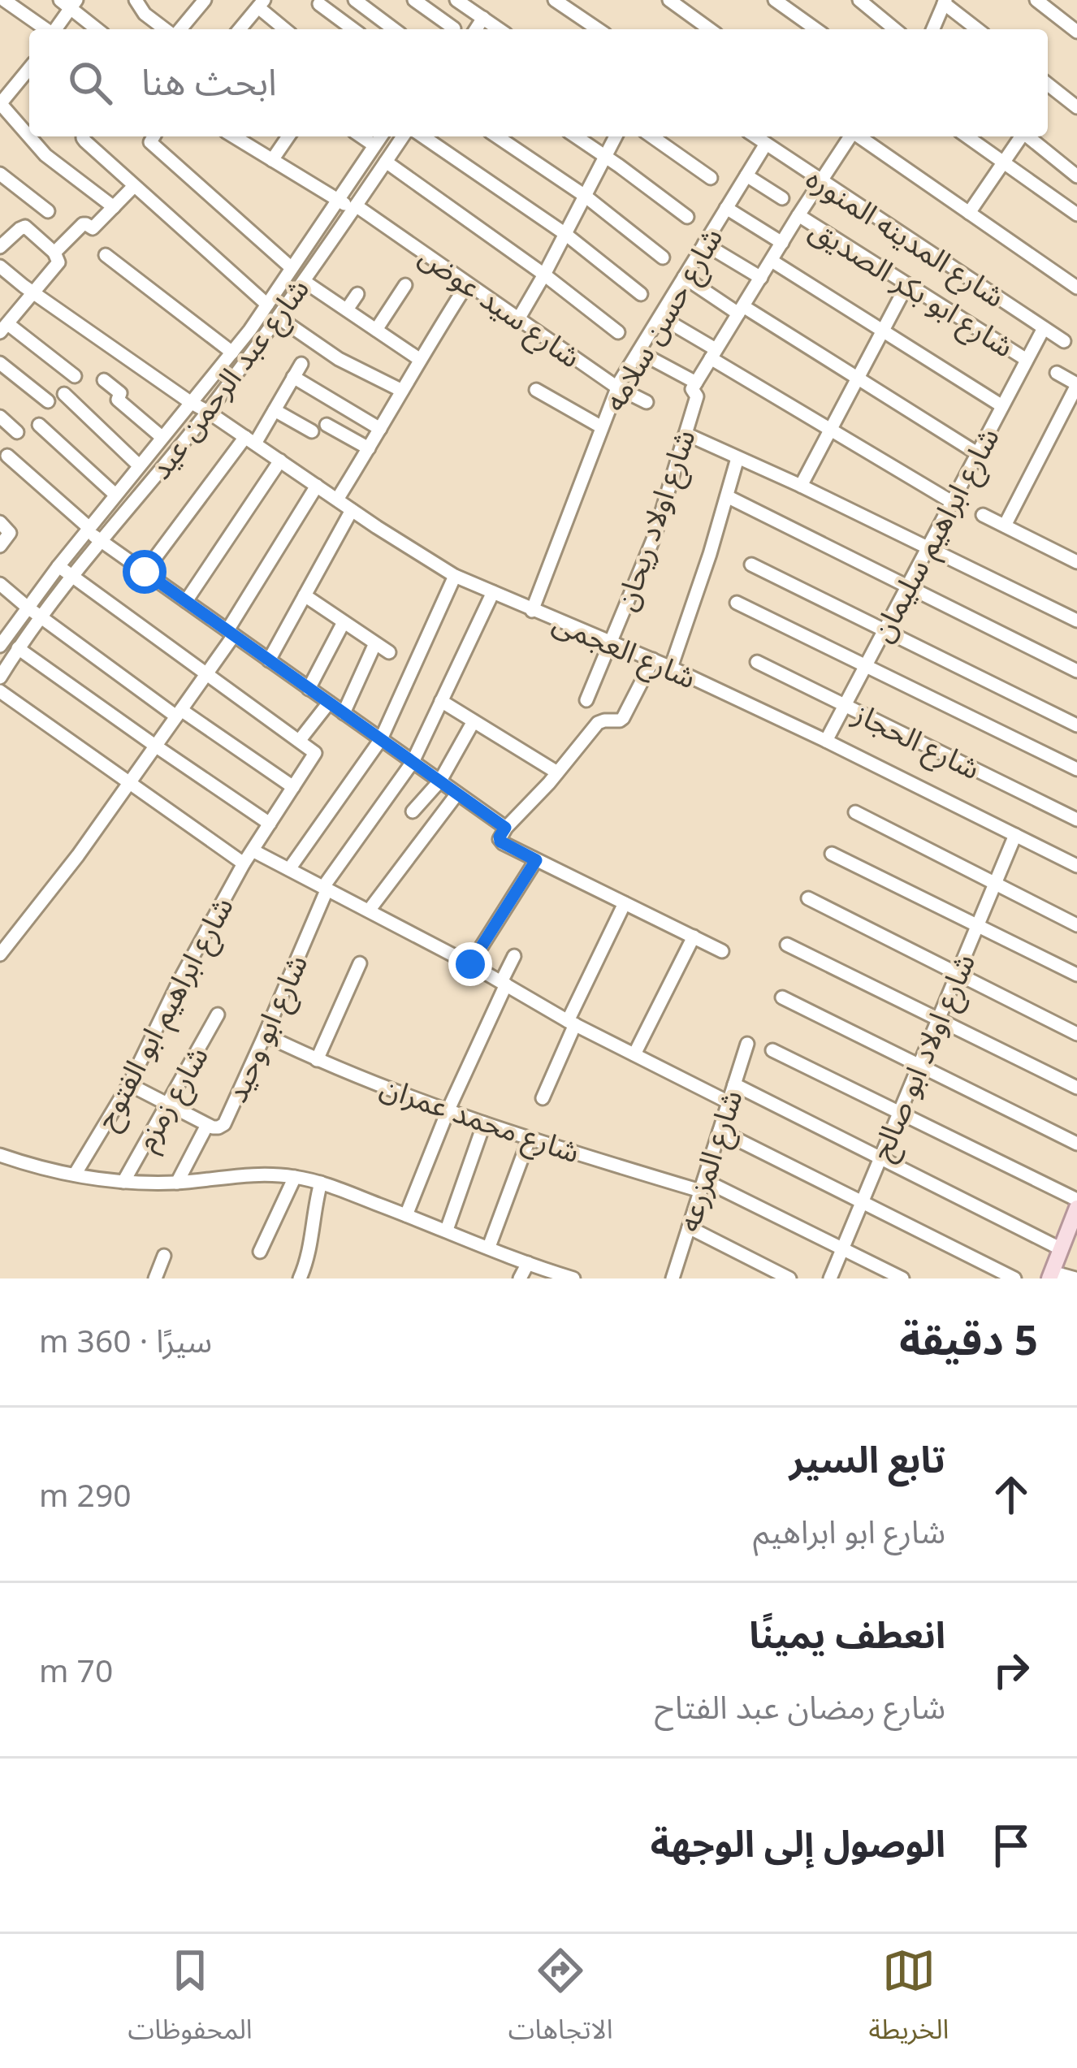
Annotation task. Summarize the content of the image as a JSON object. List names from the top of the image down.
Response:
{
  "streets": {
    "street": [
      "شارع المدينه المنوره",
      "شارع ابو بكر الصديق",
      "شارع سيد عوض",
      "شارع حسن سلامه",
      "شارع عبد الرحمن عيد",
      "شارع اولاد ريحان",
      "شارع ابراهيم سليمان",
      "شارع العجمى",
      "شارع الحجاز",
      "شارع ابراهيم ابو الفتوح",
      "شارع ابو وحيد",
      "شارع اولاد ابو صالح",
      "شارع زمزم",
      "شارع محمد عمران",
      "شارع المزرعه"
    ]
  },
  "crossings": [
    ["شارع المدينه المنوره", "شارع حسن سلامه"],
    ["شارع المدينه المنوره", "شارع اولاد ريحان"],
    ["شارع المدينه المنوره", "شارع ابراهيم سليمان"],
    ["شارع ابو بكر الصديق", "شارع اولاد ريحان"],
    ["شارع ابو بكر الصديق", "شارع ابراهيم سليمان"],
    ["شارع سيد عوض", "شارع حسن سلامه"],
    ["شارع سيد عوض", "شارع عبد الرحمن عيد"],
    ["شارع حسن سلامه", "شارع العجمى"],
    ["شارع عبد الرحمن عيد", "شارع العجمى"],
    ["شارع اولاد ريحان", "شارع العجمى"],
    ["شارع ابراهيم سليمان", "شارع العجمى"],
    ["شارع ابراهيم سليمان", "شارع الحجاز"],
    ["شارع العجمى", "شارع ابو وحيد"],
    ["شارع العجمى", "شارع اولاد ابو صالح"],
    ["شارع ابراهيم ابو الفتوح", "شارع ابو وحيد"],
    ["شارع ابو وحيد", "شارع زمزم"],
    ["شارع ابو وحيد", "شارع محمد عمران"],
    ["شارع اولاد ابو صالح", "شارع محمد عمران"],
    ["شارع محمد عمران", "شارع المزرعه"]
  ],
  "page": {
    "search": "ابحث هنا",
    "heading": ["5 دقيقة", "سيرًا · 360 m"],
    "list": [
      ["تابع السير", "شارع ابو ابراهيم", "290 m"],
      ["انعطف يمينًا", "شارع رمضان عبد الفتاح", "70 m"],
      "الوصول إلى الوجهة"
    ],
    "nav": ["الخريطة", "الاتجاهات", "المحفوظات"]
  }
}
